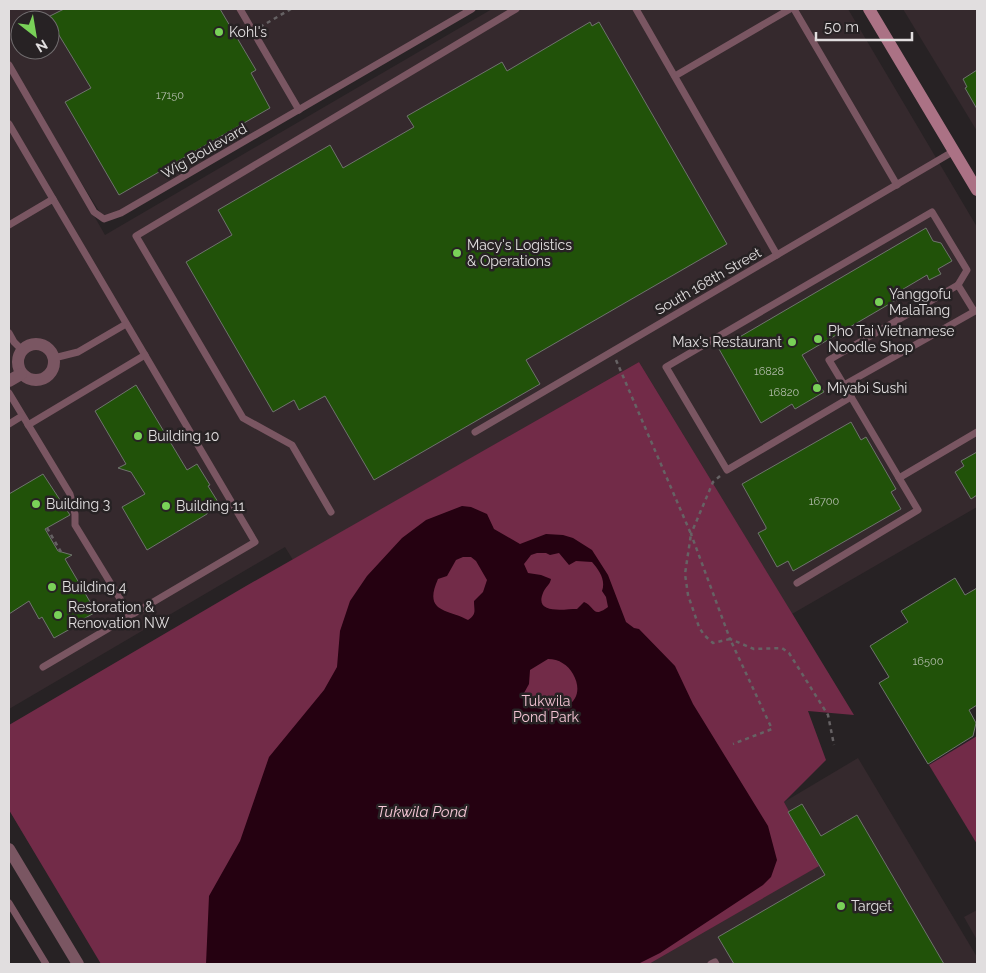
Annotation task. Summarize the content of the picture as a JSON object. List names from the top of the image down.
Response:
{
  "streets": {
    "lane": ["Wig Boulevard", "South 168th Street"]
  },
  "water": ["Tukwila Pond"],
  "parks": ["Tukwila Pond Park"],
  "places": [
    "Kohl's",
    "Macy's Logistics & Operations",
    "Yanggofu MalaTang",
    "Pho Tai Vietnamese Noodle Shop",
    "Max's Restaurant",
    "Miyabi Sushi",
    "Building 10",
    "Building 3",
    "Building 11",
    "Building 4",
    "Restoration & Renovation NW",
    "Target"
  ],
  "house_numbers": [
    "17150",
    "16828",
    "16820",
    "16700",
    "16500"
  ],
  "scale_bar": "50 m",
  "north": "bottom right"
}
